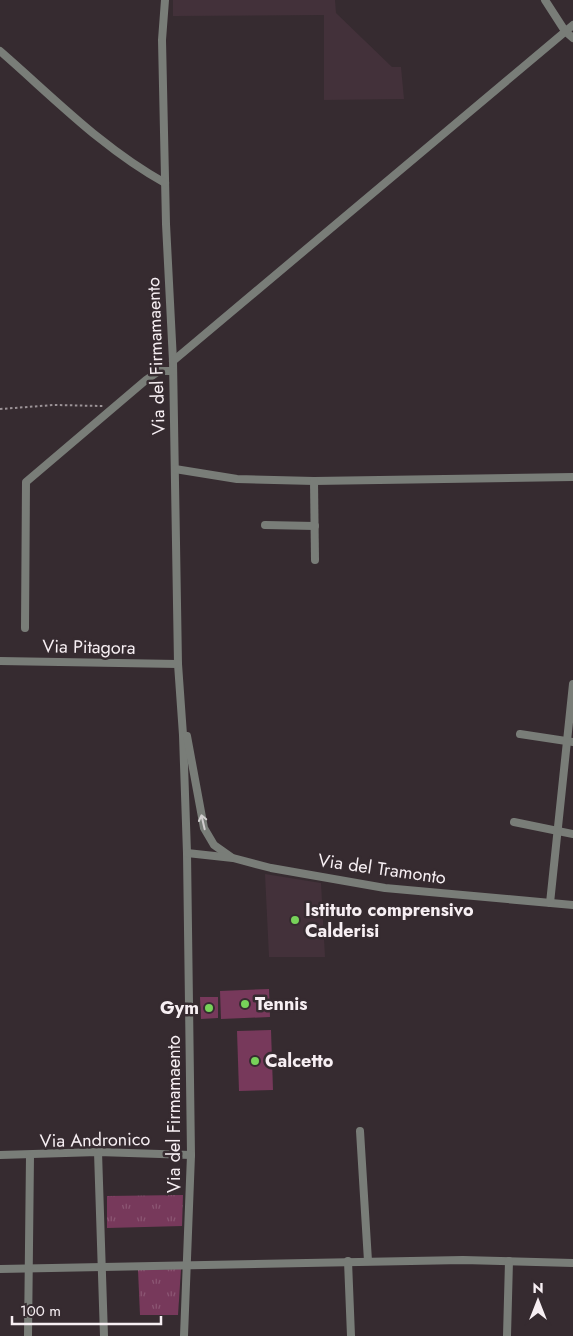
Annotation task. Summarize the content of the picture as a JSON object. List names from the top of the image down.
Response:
{
  "streets": {
    "street": [
      "Via del Firmamaento",
      "Via Pitagora",
      "Via del Tramonto",
      "Via Andronico"
    ]
  },
  "crossings": [
    ["Via del Firmamaento", "Via Pitagora"],
    ["Via del Firmamaento", "Via del Tramonto"],
    ["Via del Firmamaento", "Via Andronico"]
  ],
  "places": [
    "Istituto comprensivo Calderisi",
    "Tennis",
    "Gym",
    "Calcetto"
  ],
  "scale_bar": "100 m",
  "north": "top"
}
